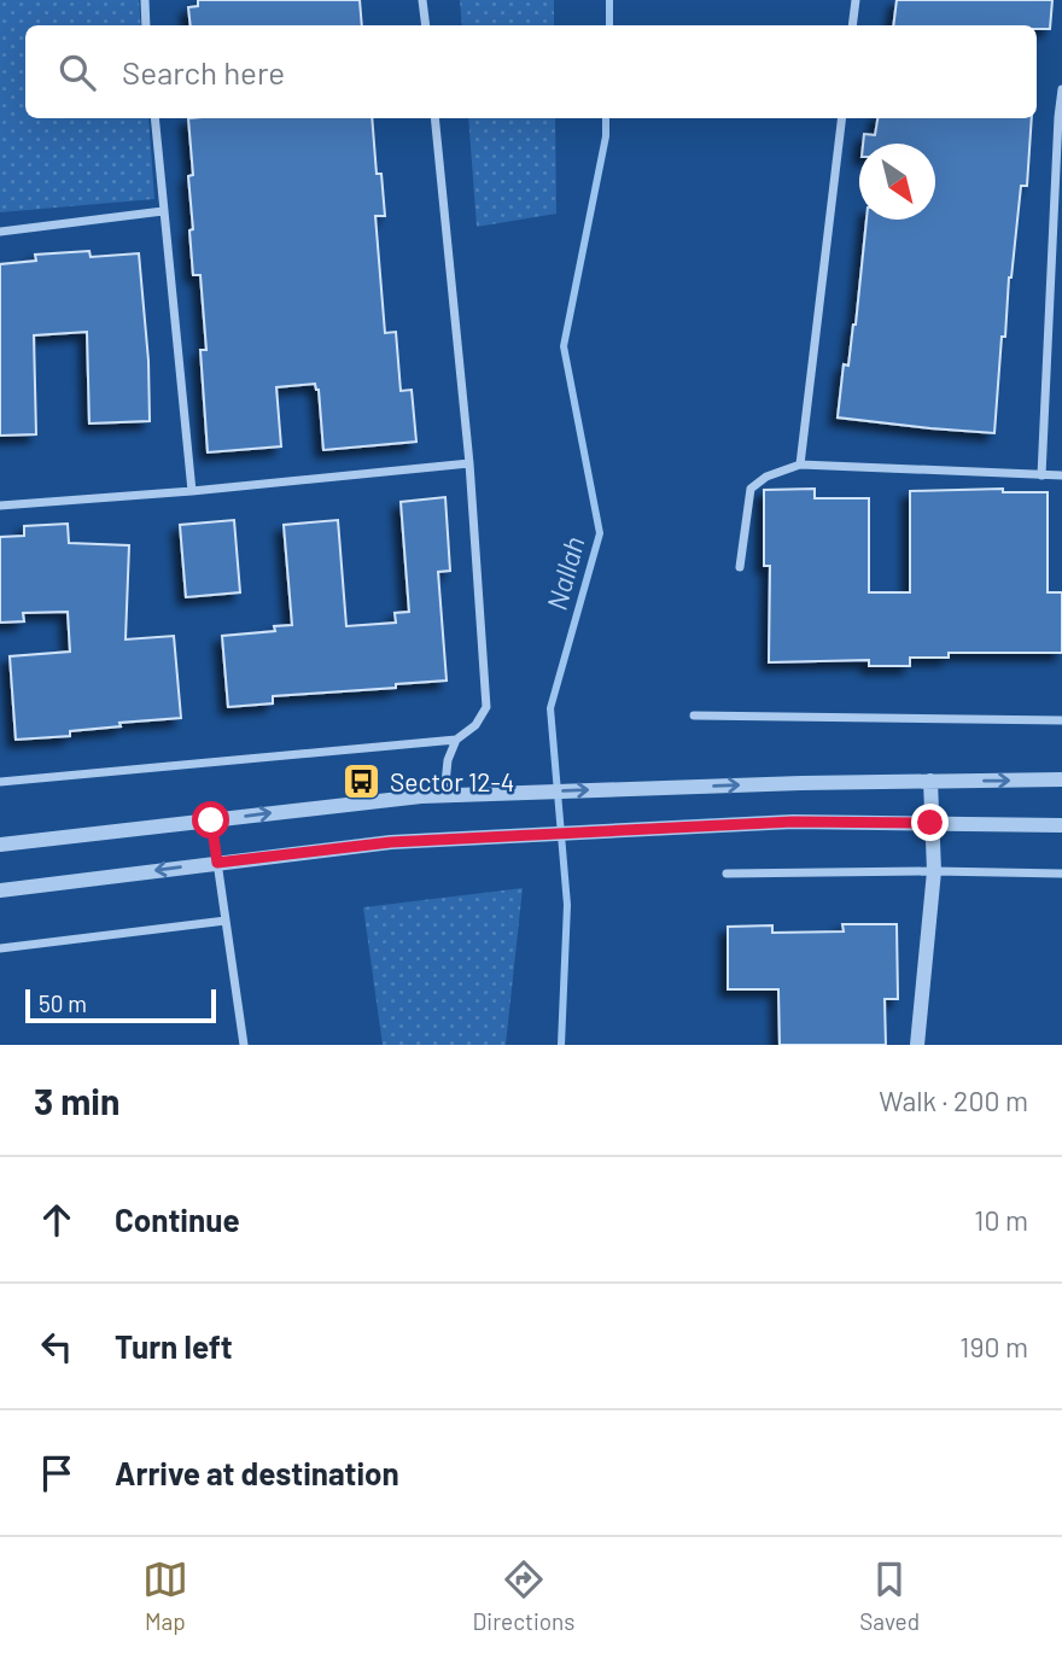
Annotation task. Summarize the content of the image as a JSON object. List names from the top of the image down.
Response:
{
  "water": ["Nallah"],
  "places": {
    "bus stop": ["Sector 12-4"]
  },
  "scale_bar": "50 m",
  "north": "bottom right",
  "page": {
    "search": "Search here",
    "scale": "50 m",
    "heading": ["3 min", "Walk · 200 m"],
    "list": [
      ["Continue", "10 m"],
      ["Turn left", "190 m"],
      "Arrive at destination"
    ],
    "nav": ["Map", "Directions", "Saved"]
  }
}
